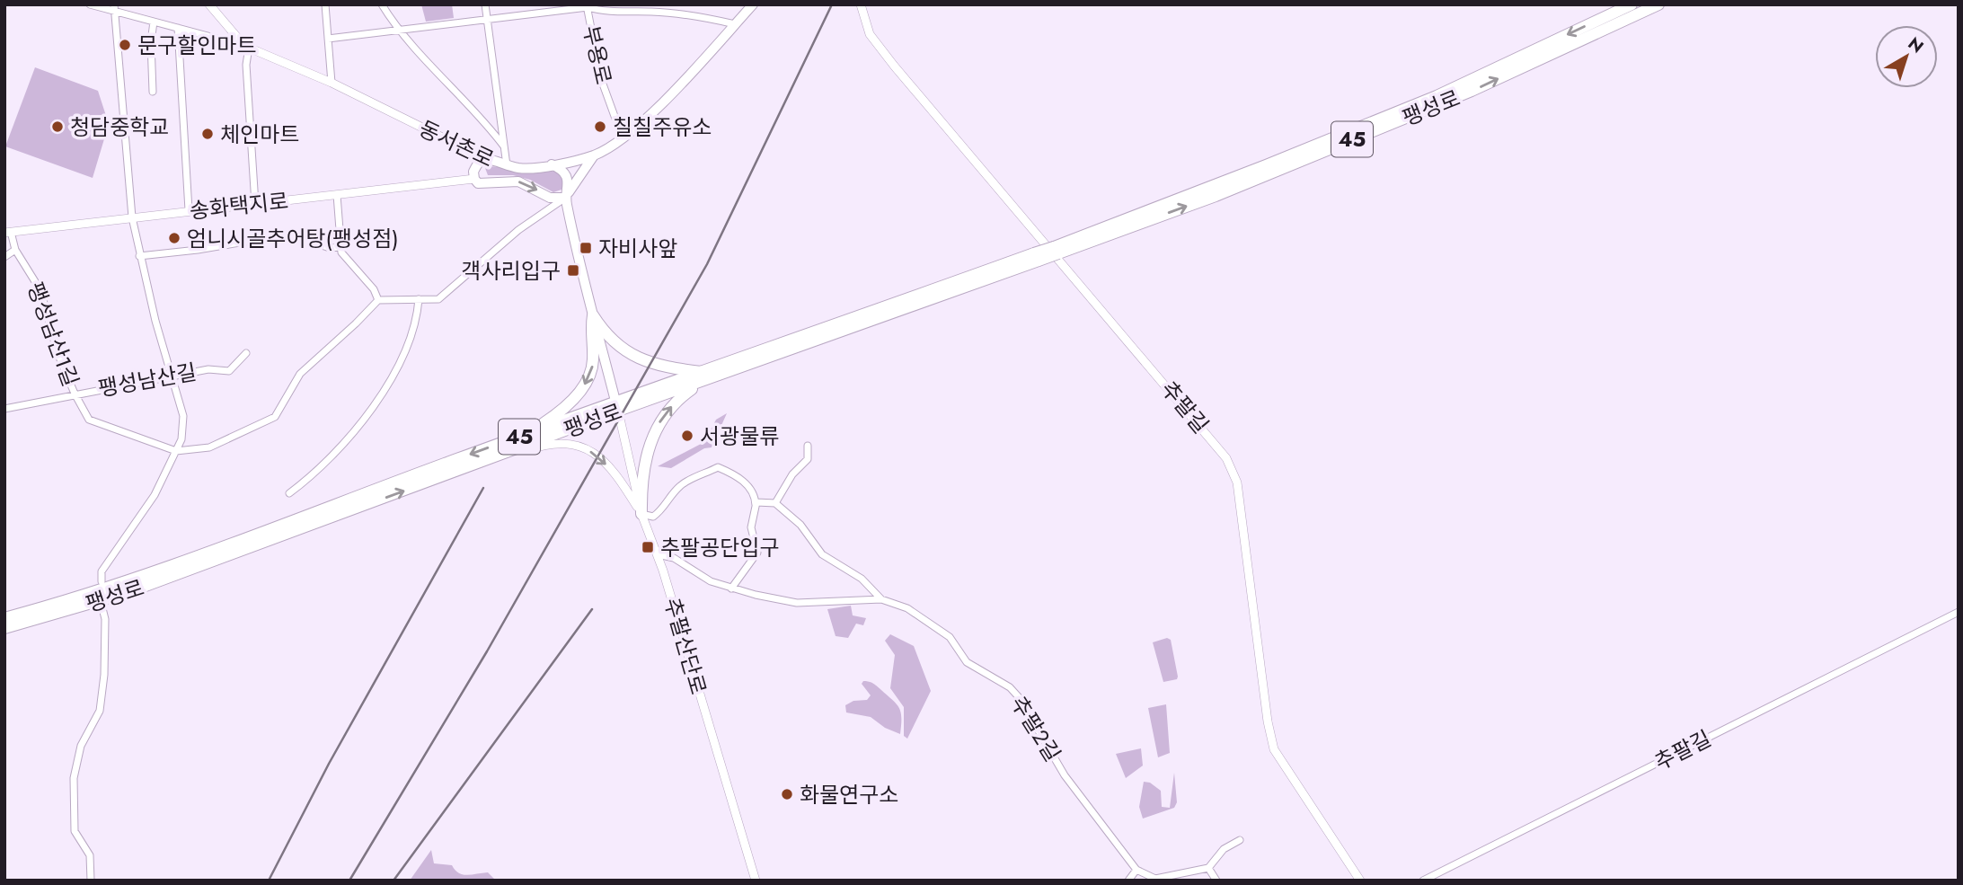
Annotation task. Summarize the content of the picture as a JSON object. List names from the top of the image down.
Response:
{
  "streets": {
    "main road": [
      "팽성로",
      "45",
      "동서촌로",
      "송화택지로"
    ],
    "street": [
      "부용로",
      "팽성남산1길",
      "팽성남산길",
      "추팔길",
      "추팔산단로",
      "추팔2길"
    ]
  },
  "crossings": [
    ["부용로", "동서촌로"],
    ["팽성로", "추팔산단로"],
    ["송화택지로", "팽성남산1길"],
    ["팽성남산1길", "팽성남산길"],
    ["추팔산단로", "추팔2길"]
  ],
  "places": {
    "other": [
      "문구할인마트",
      "청담중학교",
      "칠칠주유소",
      "체인마트",
      "엄니시골추어탕(팽성점)",
      "서광물류",
      "화물연구소"
    ],
    "transit": ["자비사앞", "객사리입구", "추팔공단입구"]
  },
  "north": "top right"
}
